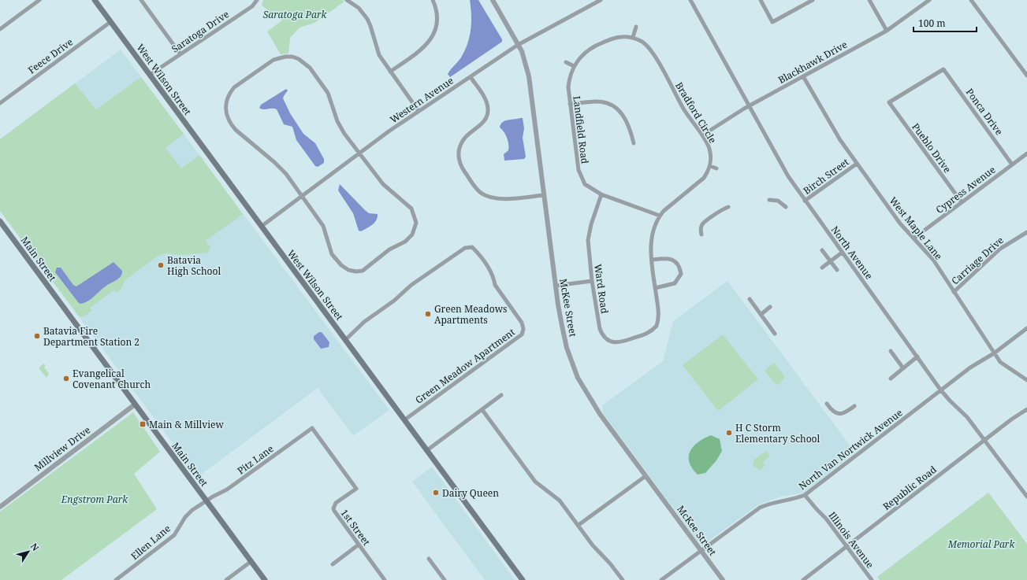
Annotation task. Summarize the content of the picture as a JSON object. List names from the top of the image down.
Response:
{
  "streets": {
    "main road": ["West Wilson Street", "Main Street"],
    "street": [
      "Saratoga Drive",
      "Feece Drive",
      "Blackhawk Drive",
      "Western Avenue",
      "Ponca Drive",
      "Bradford Circle",
      "Landfield Road",
      "Pueblo Drive",
      "Birch Street",
      "Cypress Avenue",
      "West Maple Lane",
      "North Avenue",
      "Carriage Drive",
      "Ward Road",
      "McKee Street",
      "Green Meadow Apartment",
      "Millview Drive",
      "North Van Nortwick Avenue",
      "Pitz Lane",
      "Republic Road",
      "1st Street",
      "Illinois Avenue",
      "Ellen Lane"
    ]
  },
  "crossings": [
    ["Saratoga Drive", "West Wilson Street"],
    ["Feece Drive", "West Wilson Street"],
    ["Blackhawk Drive", "Bradford Circle"],
    ["Blackhawk Drive", "West Maple Lane"],
    ["Blackhawk Drive", "North Avenue"],
    ["West Wilson Street", "Western Avenue"],
    ["West Wilson Street", "Green Meadow Apartment"],
    ["Western Avenue", "McKee Street"],
    ["Ponca Drive", "Pueblo Drive"],
    ["Ponca Drive", "Cypress Avenue"],
    ["Bradford Circle", "Landfield Road"],
    ["Landfield Road", "Ward Road"],
    ["Pueblo Drive", "Cypress Avenue"],
    ["Birch Street", "West Maple Lane"],
    ["Birch Street", "North Avenue"],
    ["Cypress Avenue", "West Maple Lane"],
    ["West Maple Lane", "Carriage Drive"],
    ["West Maple Lane", "North Van Nortwick Avenue"],
    ["North Avenue", "North Van Nortwick Avenue"],
    ["North Avenue", "Republic Road"],
    ["Main Street", "Millview Drive"],
    ["Main Street", "Pitz Lane"],
    ["Main Street", "Ellen Lane"],
    ["McKee Street", "North Van Nortwick Avenue"],
    ["North Van Nortwick Avenue", "Illinois Avenue"],
    ["Pitz Lane", "1st Street"],
    ["Pitz Lane", "Ellen Lane"],
    ["Republic Road", "Illinois Avenue"]
  ],
  "parks": ["Saratoga Park", "Engstrom Park", "Memorial Park"],
  "places": {
    "other": [
      "Batavia High School",
      "Green Meadows Apartments",
      "Batavia Fire Department Station 2",
      "Evangelical Covenant Church",
      "H C Storm Elementary School",
      "Dairy Queen"
    ],
    "transit": ["Main & Millview"]
  },
  "scale_bar": "100 m",
  "north": "top right"
}
